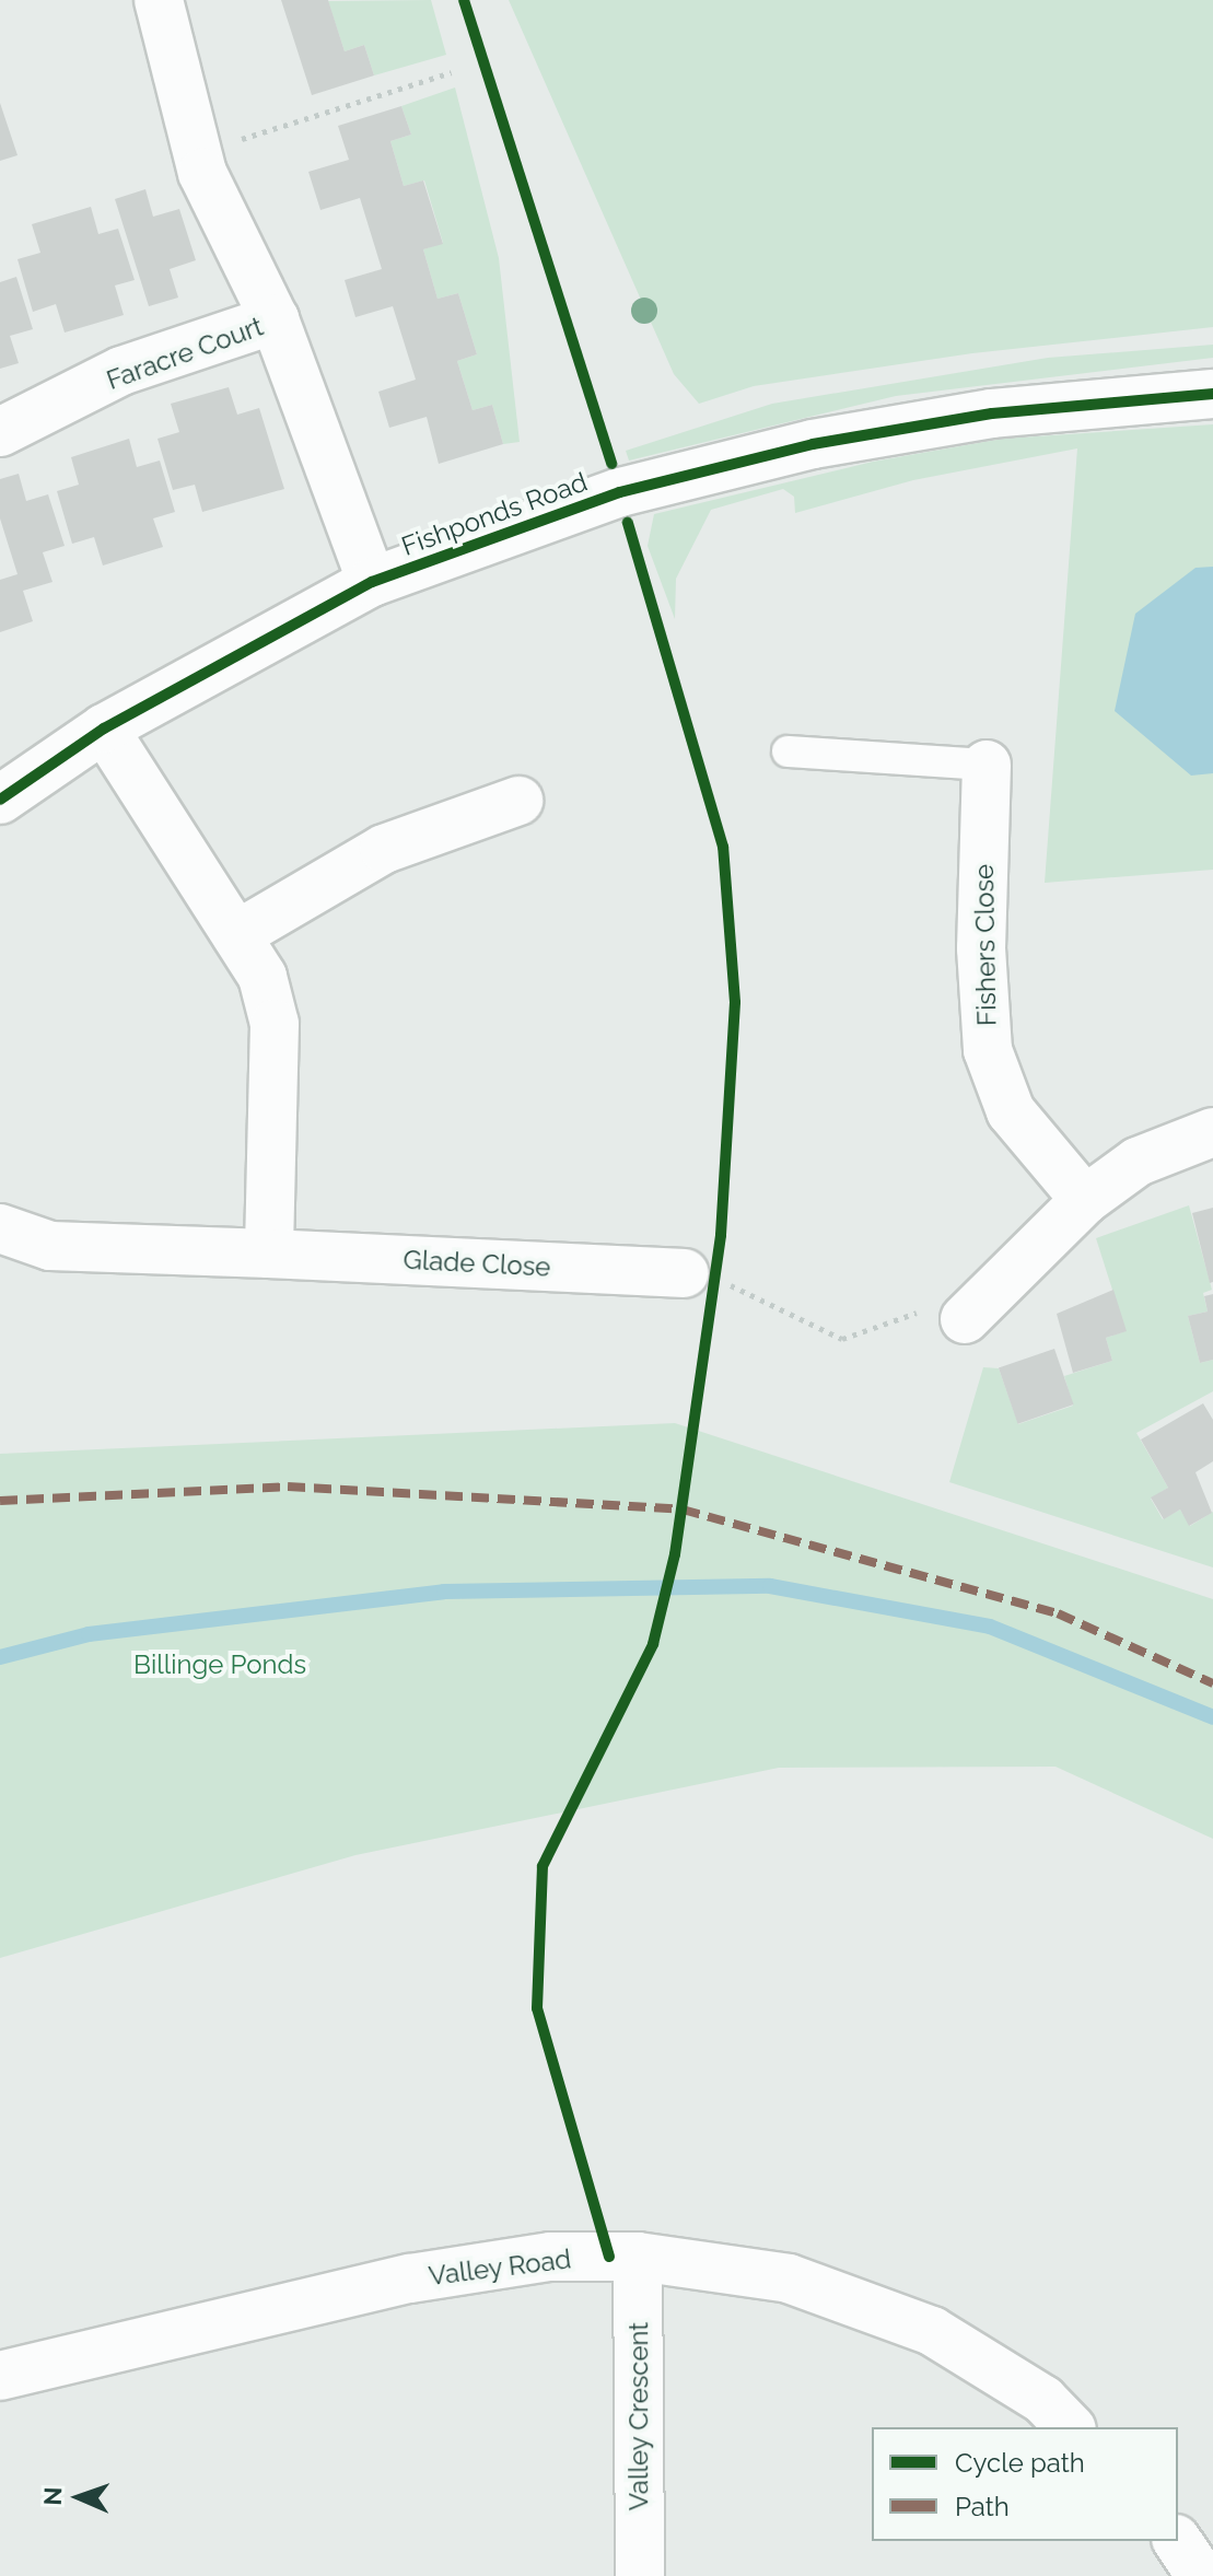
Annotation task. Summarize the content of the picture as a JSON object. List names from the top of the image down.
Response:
{
  "streets": {
    "street": [
      "Faracre Court",
      "Fishponds Road",
      "Fishers Close",
      "Glade Close",
      "Valley Road",
      "Valley Crescent"
    ]
  },
  "crossings": [
    ["Faracre Court", "Fishponds Road"],
    ["Valley Road", "Valley Crescent"]
  ],
  "parks": ["Billinge Ponds"],
  "legend": ["Cycle path", "Path"],
  "north": "left"
}
